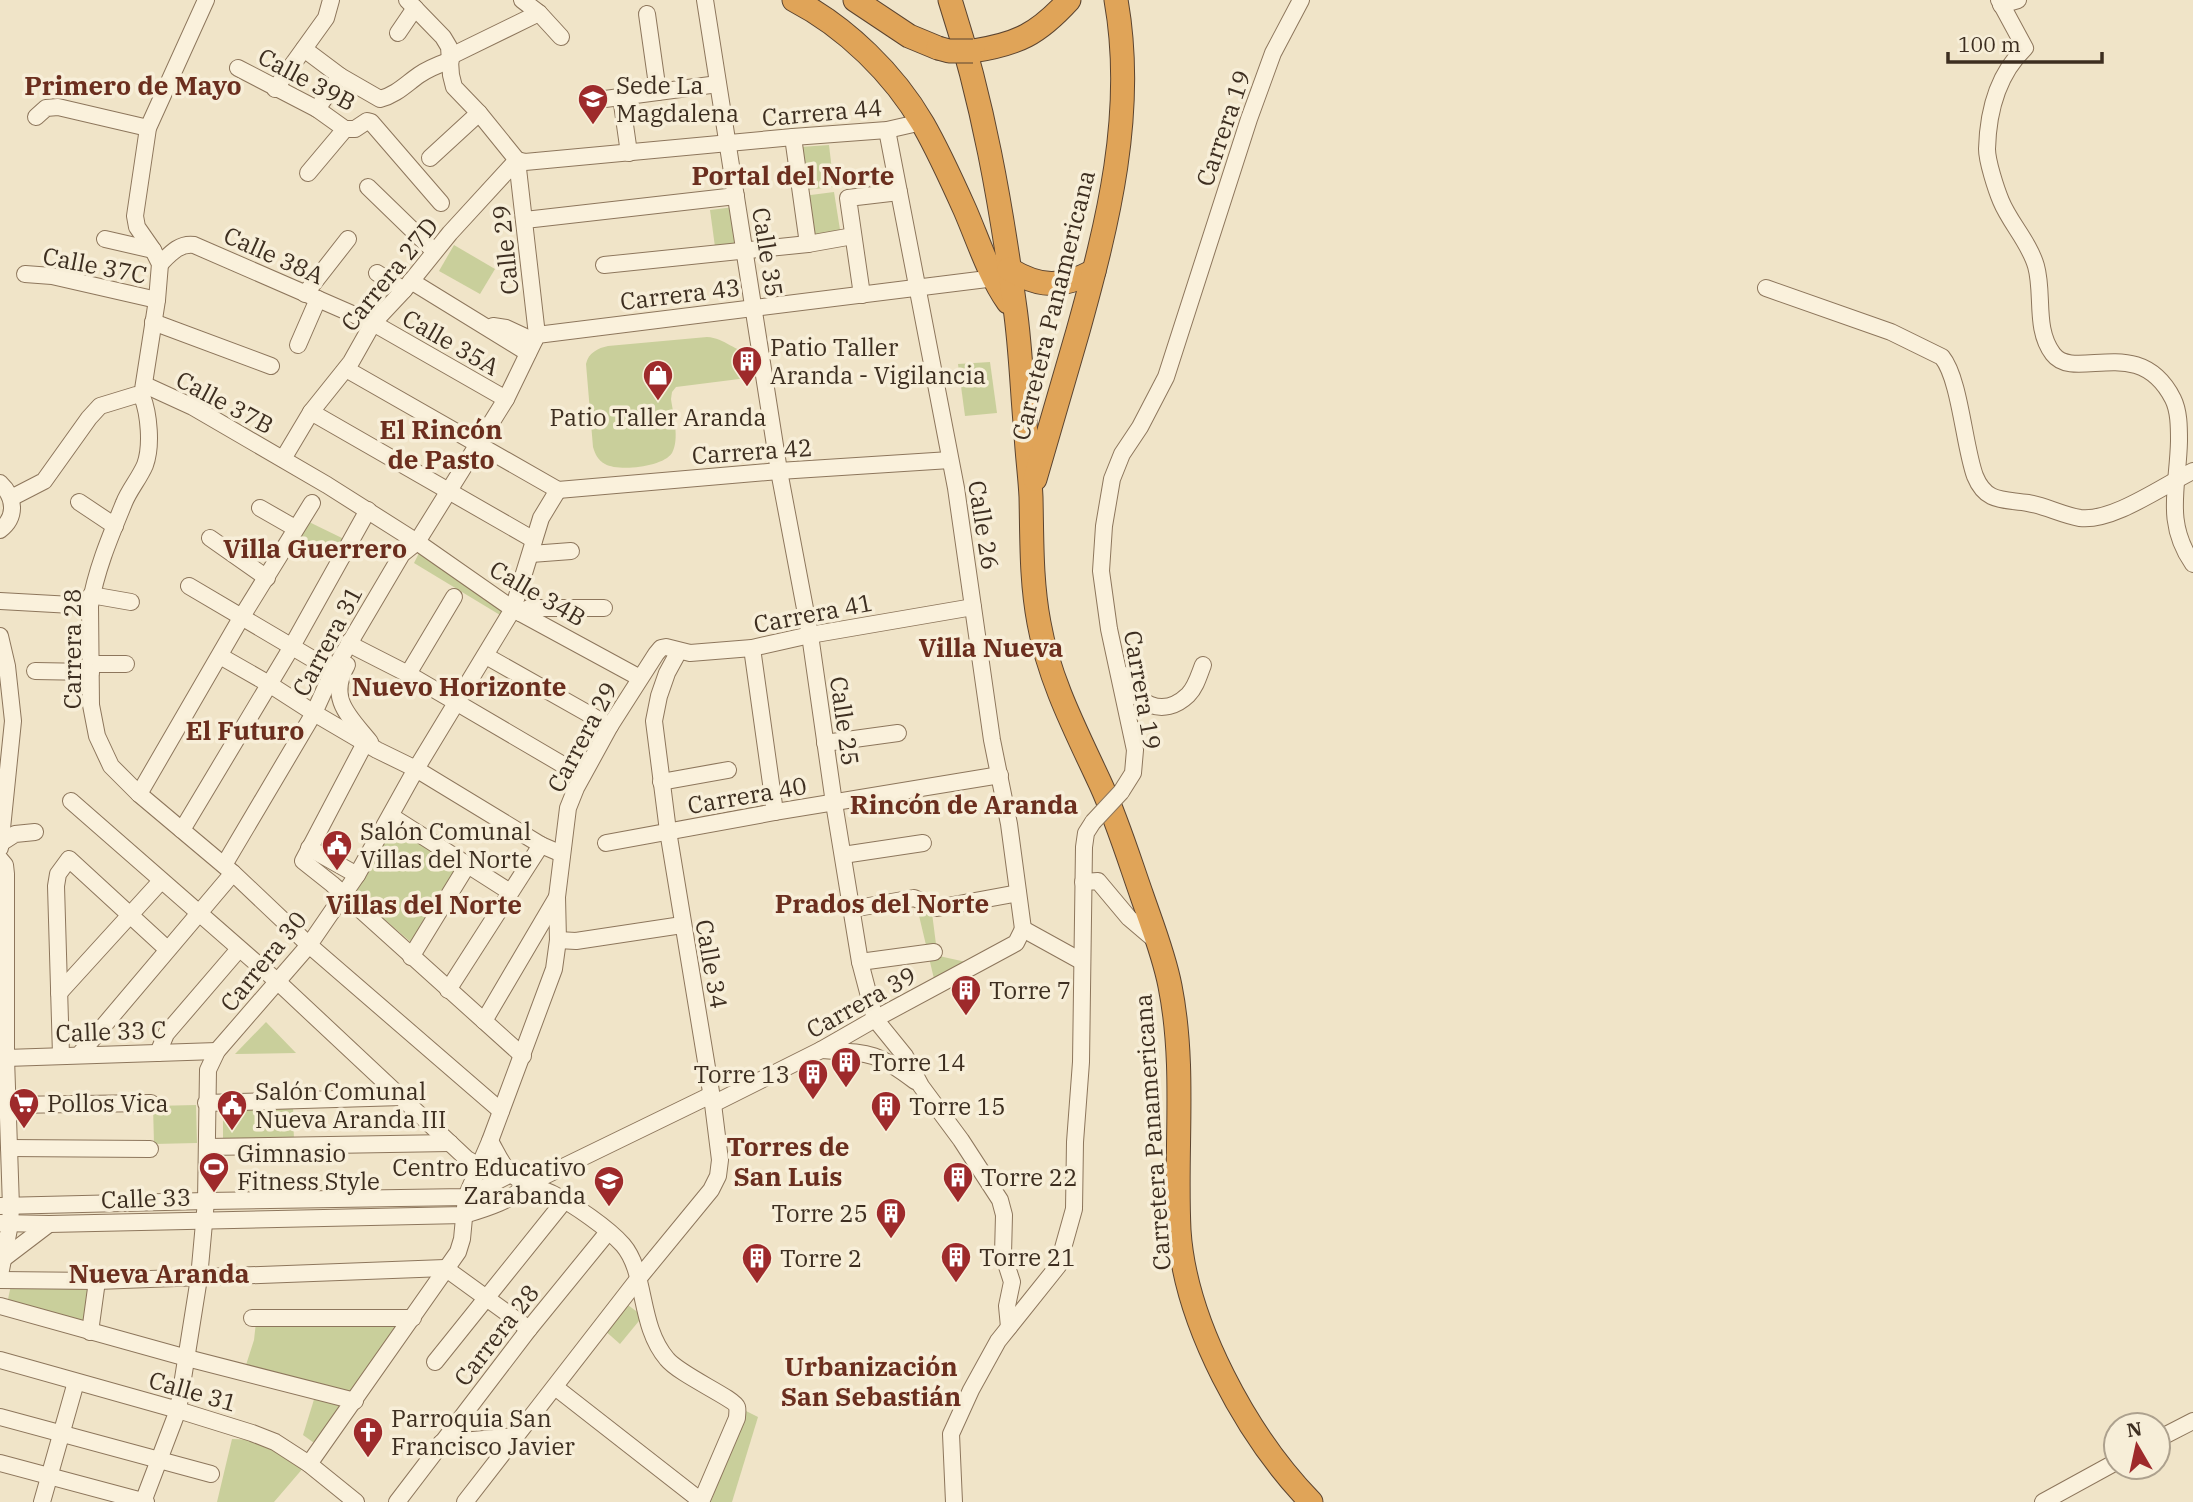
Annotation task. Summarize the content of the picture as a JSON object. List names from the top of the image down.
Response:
{
  "streets": {
    "highway": ["Carretera Panamericana"],
    "street": [
      "Calle 39B",
      "Carrera 44",
      "Carrera 19",
      "Calle 29",
      "Calle 35",
      "Calle 38A",
      "Calle 37C",
      "Carrera 27D",
      "Carrera 43",
      "Calle 35A",
      "Calle 37B",
      "Carrera 42",
      "Calle 26",
      "Calle 34B",
      "Carrera 41",
      "Carrera 31",
      "Carrera 28",
      "Calle 25",
      "Carrera 29",
      "Carrera 40",
      "Carrera 30",
      "Calle 34",
      "Carrera 39",
      "Calle 33 C",
      "Calle 33",
      "Calle 31"
    ]
  },
  "crossings": [
    ["Carrera 44", "Calle 29"],
    ["Carrera 44", "Calle 35"],
    ["Carrera 44", "Carrera 27D"],
    ["Carrera 44", "Calle 26"],
    ["Calle 29", "Carrera 27D"],
    ["Calle 29", "Carrera 43"],
    ["Calle 35", "Carrera 43"],
    ["Calle 35", "Carrera 42"],
    ["Calle 35", "Calle 25"],
    ["Calle 38A", "Carrera 27D"],
    ["Calle 38A", "Calle 35A"],
    ["Calle 38A", "Carrera 28"],
    ["Calle 37C", "Carrera 28"],
    ["Carrera 27D", "Calle 35A"],
    ["Carrera 27D", "Calle 37B"],
    ["Carrera 43", "Carretera Panamericana"],
    ["Carrera 43", "Calle 26"],
    ["Calle 37B", "Calle 34B"],
    ["Calle 37B", "Carrera 28"],
    ["Carrera 42", "Calle 26"],
    ["Carrera 42", "Calle 25"],
    ["Carrera 42", "Carrera 30"],
    ["Calle 26", "Carrera 41"],
    ["Calle 26", "Carrera 40"],
    ["Calle 26", "Carrera 39"],
    ["Calle 34B", "Carrera 31"],
    ["Calle 34B", "Carrera 29"],
    ["Calle 34B", "Carrera 30"],
    ["Carrera 41", "Calle 25"],
    ["Carrera 41", "Carrera 29"],
    ["Carrera 41", "Calle 34"],
    ["Carrera 31", "Carrera 28"],
    ["Carrera 31", "Calle 33 C"],
    ["Carrera 28", "Carrera 29"],
    ["Carrera 28", "Carrera 30"],
    ["Calle 25", "Carrera 40"],
    ["Calle 25", "Carrera 39"],
    ["Carrera 29", "Calle 33"],
    ["Carrera 29", "Calle 31"],
    ["Carrera 40", "Calle 34"],
    ["Carrera 30", "Calle 33 C"],
    ["Calle 34", "Carrera 39"],
    ["Carrera 39", "Calle 33"]
  ],
  "districts": [
    "Primero de Mayo",
    "Portal del Norte",
    "El Rincón de Pasto",
    "Villa Guerrero",
    "Villa Nueva",
    "Nuevo Horizonte",
    "El Futuro",
    "Rincón de Aranda",
    "Prados del Norte",
    "Villas del Norte",
    "Torres de San Luis",
    "Nueva Aranda",
    "Urbanización San Sebastián"
  ],
  "places": {
    "school or university": ["Sede La Magdalena", "Centro Educativo Zarabanda"],
    "building": [
      "Patio Taller Aranda - Vigilancia",
      "Torre 7",
      "Torre 14",
      "Torre 13",
      "Torre 15",
      "Torre 22",
      "Torre 25",
      "Torre 21",
      "Torre 2"
    ],
    "shop": ["Patio Taller Aranda"],
    "public building": ["Salón Comunal Villas del Norte", "Salón Comunal Nueva Aranda III"],
    "supermarket": ["Pollos Vica"],
    "sports": ["Gimnasio Fitness Style"],
    "church": ["Parroquia San Francisco Javier"]
  },
  "scale_bar": "100 m",
  "north": "top"
}
